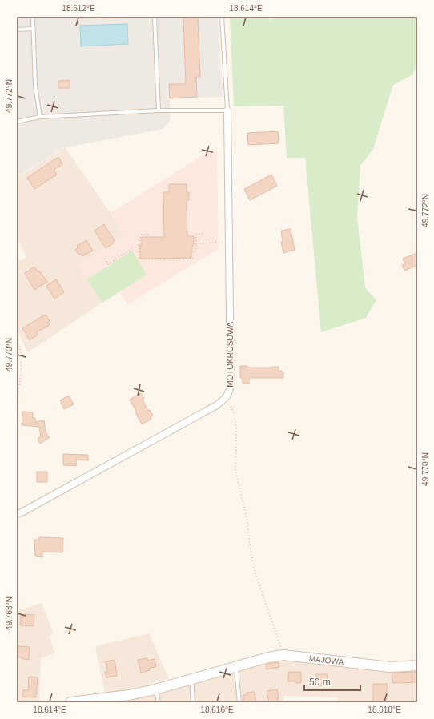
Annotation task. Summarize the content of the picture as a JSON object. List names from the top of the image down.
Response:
{
  "streets": {
    "street": ["MOTOKROSOWA", "MAJOWA"]
  },
  "scale_bar": "50 m",
  "coordinates": [
    "18.612°E",
    "18.614°E",
    "49.772°N",
    "49.770°N",
    "49.768°N",
    "18.616°E",
    "18.618°E"
  ]
}
